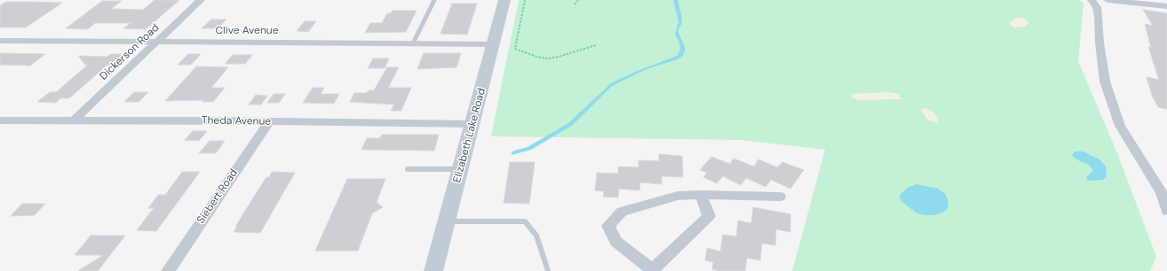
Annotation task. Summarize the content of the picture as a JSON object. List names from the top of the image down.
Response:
{
  "streets": {
    "main road": ["Elizabeth Lake Road"],
    "street": [
      "Clive Avenue",
      "Dickerson Road",
      "Theda Avenue",
      "Siebert Road"
    ]
  },
  "crossings": [
    ["Clive Avenue", "Dickerson Road"],
    ["Clive Avenue", "Elizabeth Lake Road"],
    ["Dickerson Road", "Theda Avenue"],
    ["Theda Avenue", "Elizabeth Lake Road"],
    ["Theda Avenue", "Siebert Road"]
  ]
}
